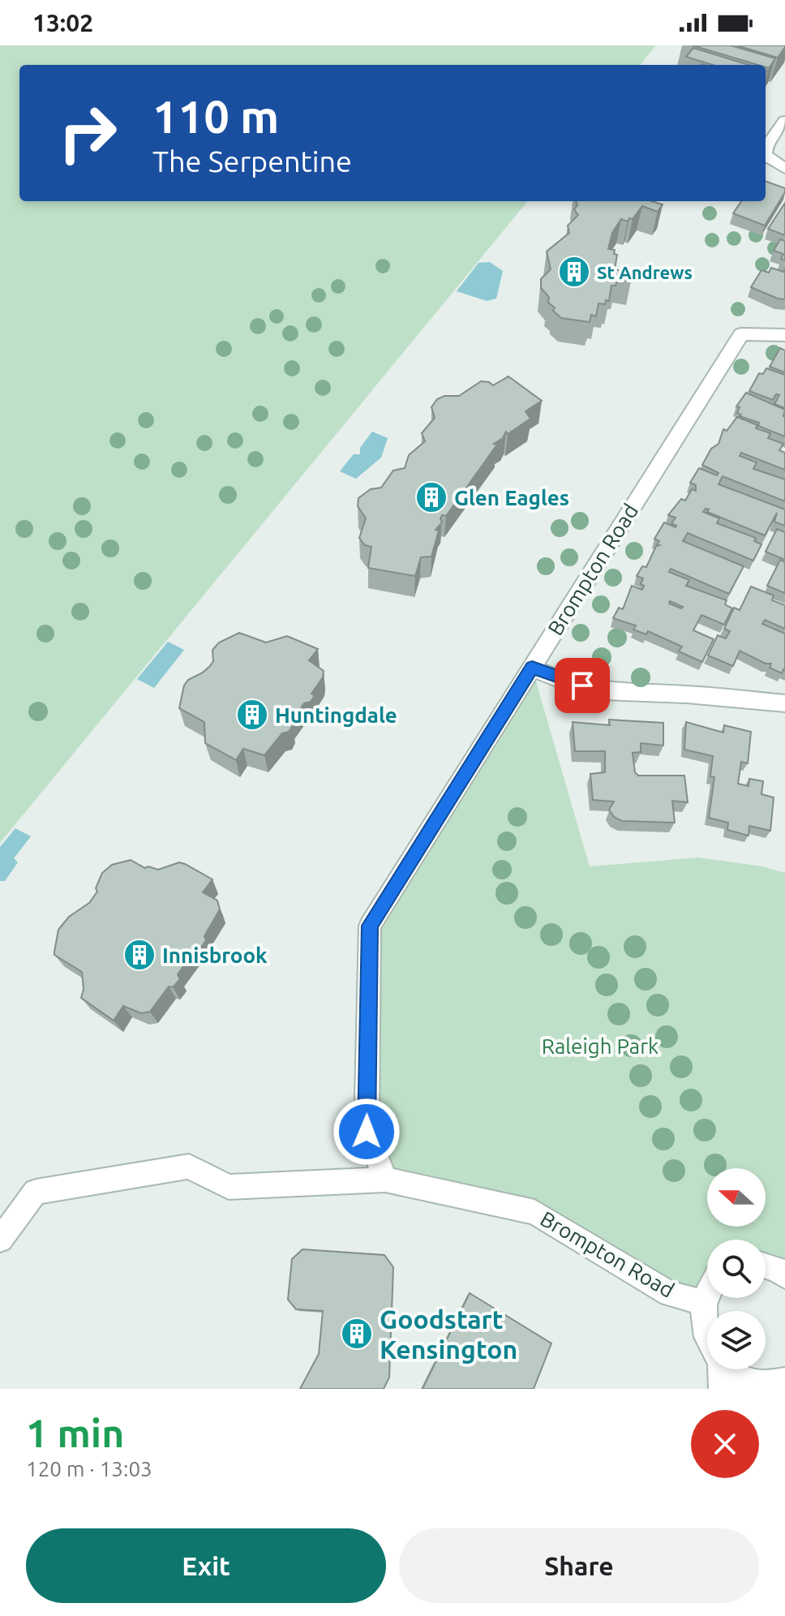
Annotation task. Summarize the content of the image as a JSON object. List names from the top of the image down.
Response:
{
  "streets": {
    "street": ["Brompton Road"]
  },
  "parks": ["Raleigh Park"],
  "places": {
    "building": [
      "St Andrews",
      "Glen Eagles",
      "Huntingdale",
      "Innisbrook",
      "Goodstart Kensington"
    ]
  },
  "north": "left",
  "page": {
    "status": "13:02",
    "turn": ["110 m", "The Serpentine"],
    "heading": ["1 min", "120 m · 13:03"],
    "buttons": ["Exit", "Share"]
  }
}
